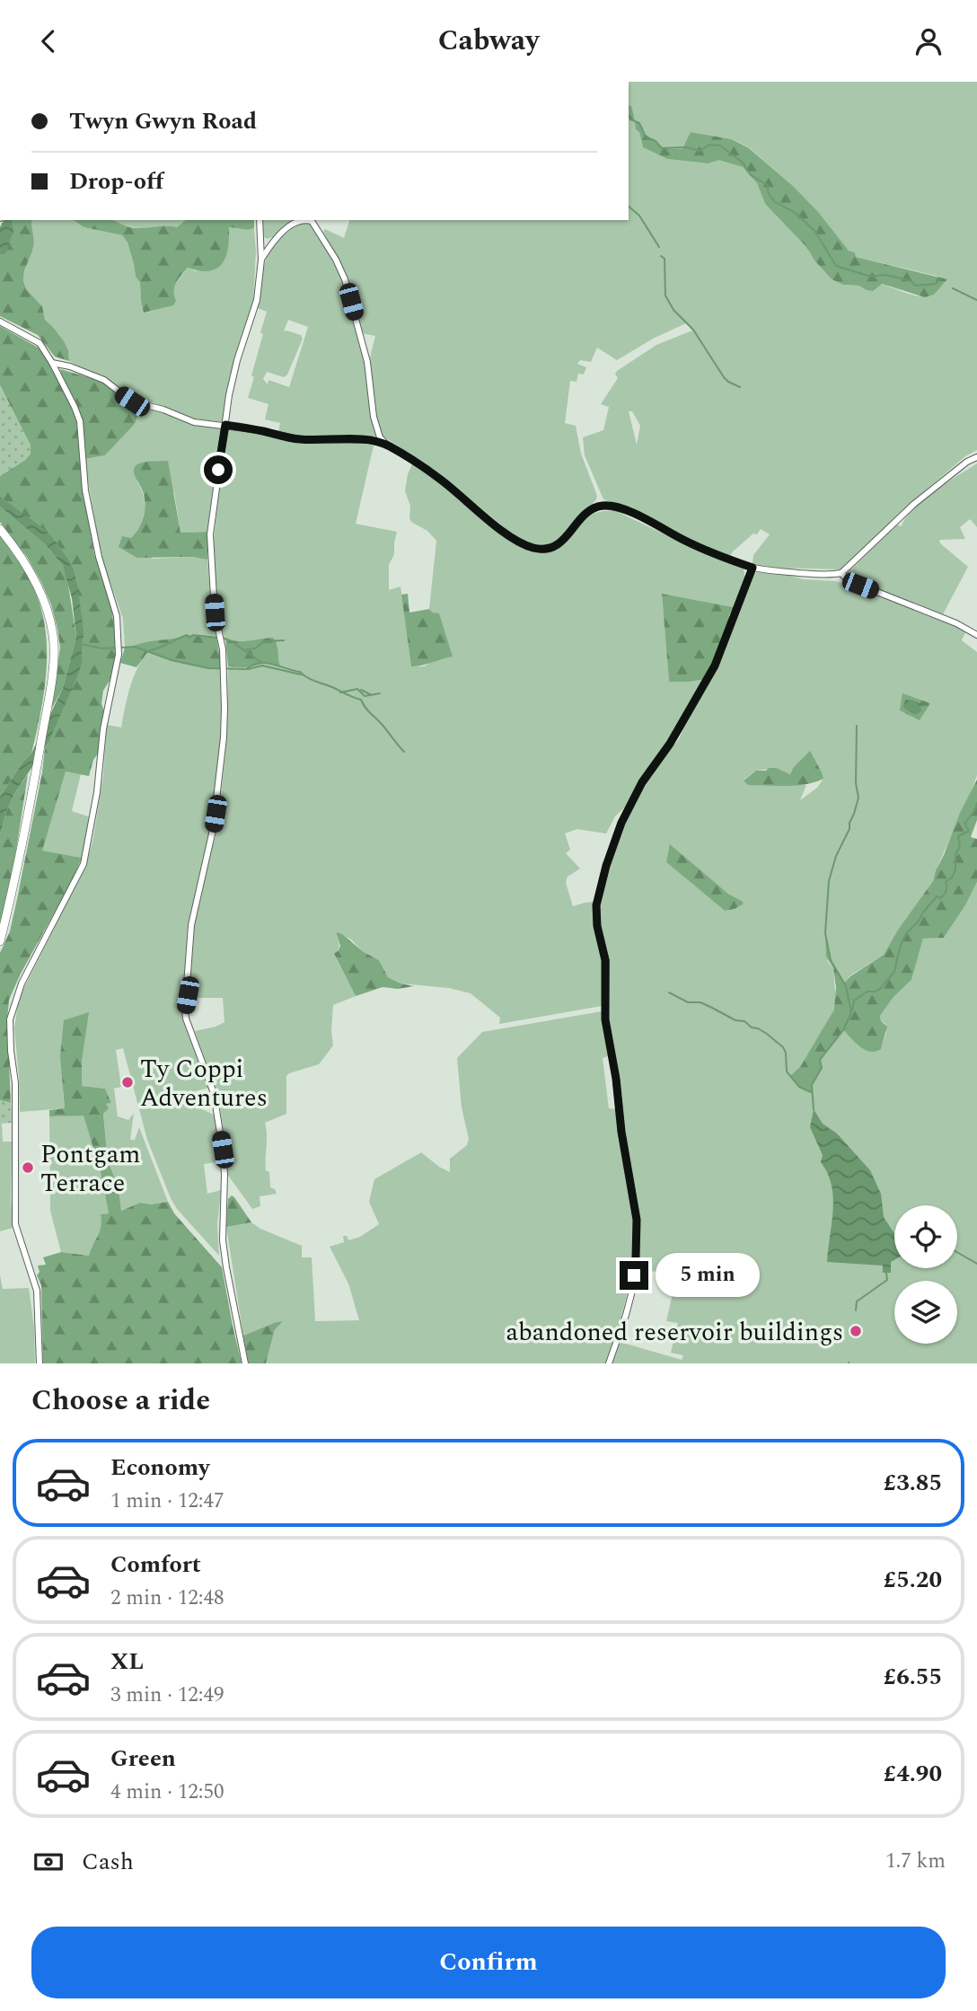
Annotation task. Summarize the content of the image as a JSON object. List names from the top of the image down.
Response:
{
  "places": ["Ty Coppi Adventures", "Pontgam Terrace", "abandoned reservoir buildings"],
  "page": {
    "header": "Cabway",
    "banner": ["Twyn Gwyn Road", "Drop-off"],
    "bubble": "5 min",
    "heading": "Choose a ride",
    "list": [
      {
        "name": "Economy",
        "note": "1 min · 12:47",
        "value": "£3.85"
      },
      {
        "name": "Comfort",
        "note": "2 min · 12:48",
        "value": "£5.20"
      },
      {
        "name": "XL",
        "note": "3 min · 12:49",
        "value": "£6.55"
      },
      {
        "name": "Green",
        "note": "4 min · 12:50",
        "value": "£4.90"
      }
    ],
    "pay": ["Cash", "1.7 km"],
    "buttons": "Confirm"
  }
}
